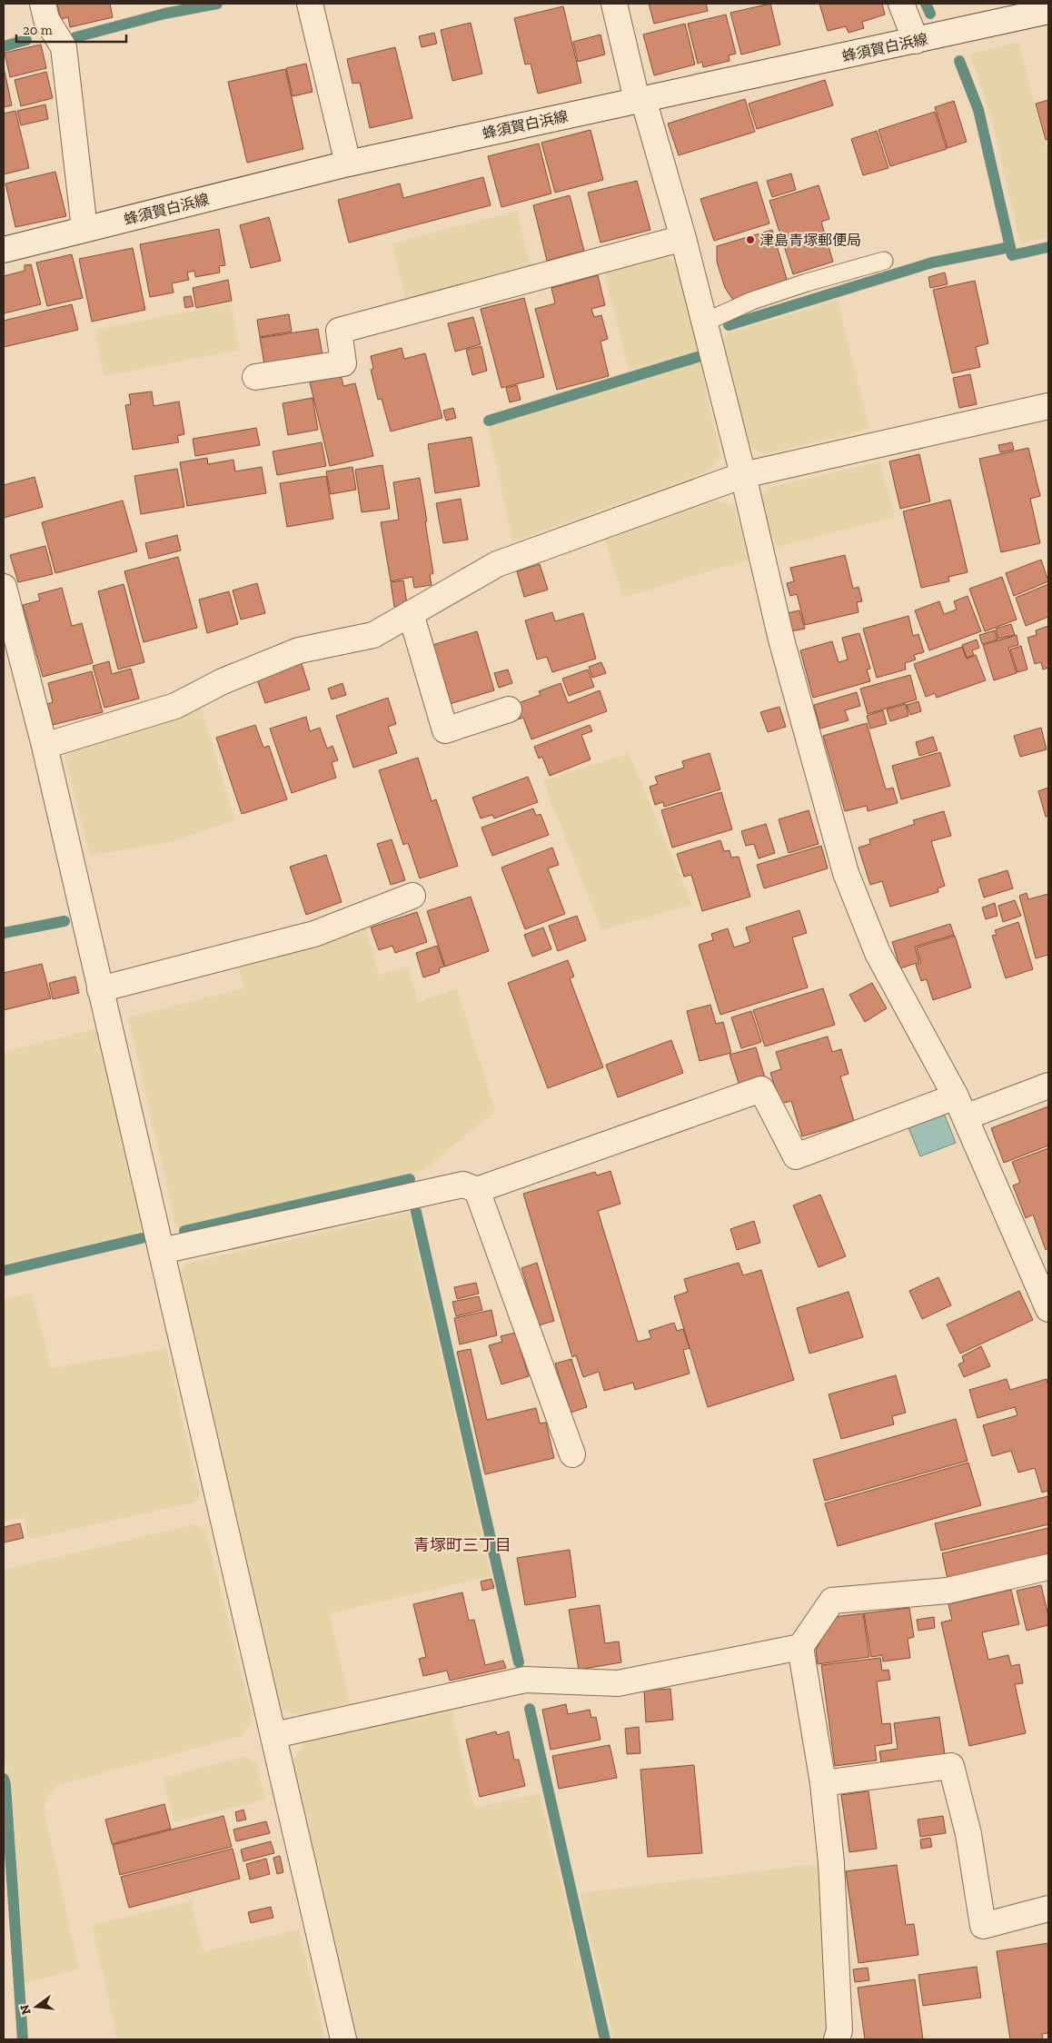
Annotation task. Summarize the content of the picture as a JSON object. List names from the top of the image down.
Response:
{
  "streets": {
    "street": ["蜂須賀白浜線"]
  },
  "districts": ["青塚町三丁目"],
  "places": ["津島青塚郵便局"],
  "scale_bar": "20 m",
  "north": "left"
}
